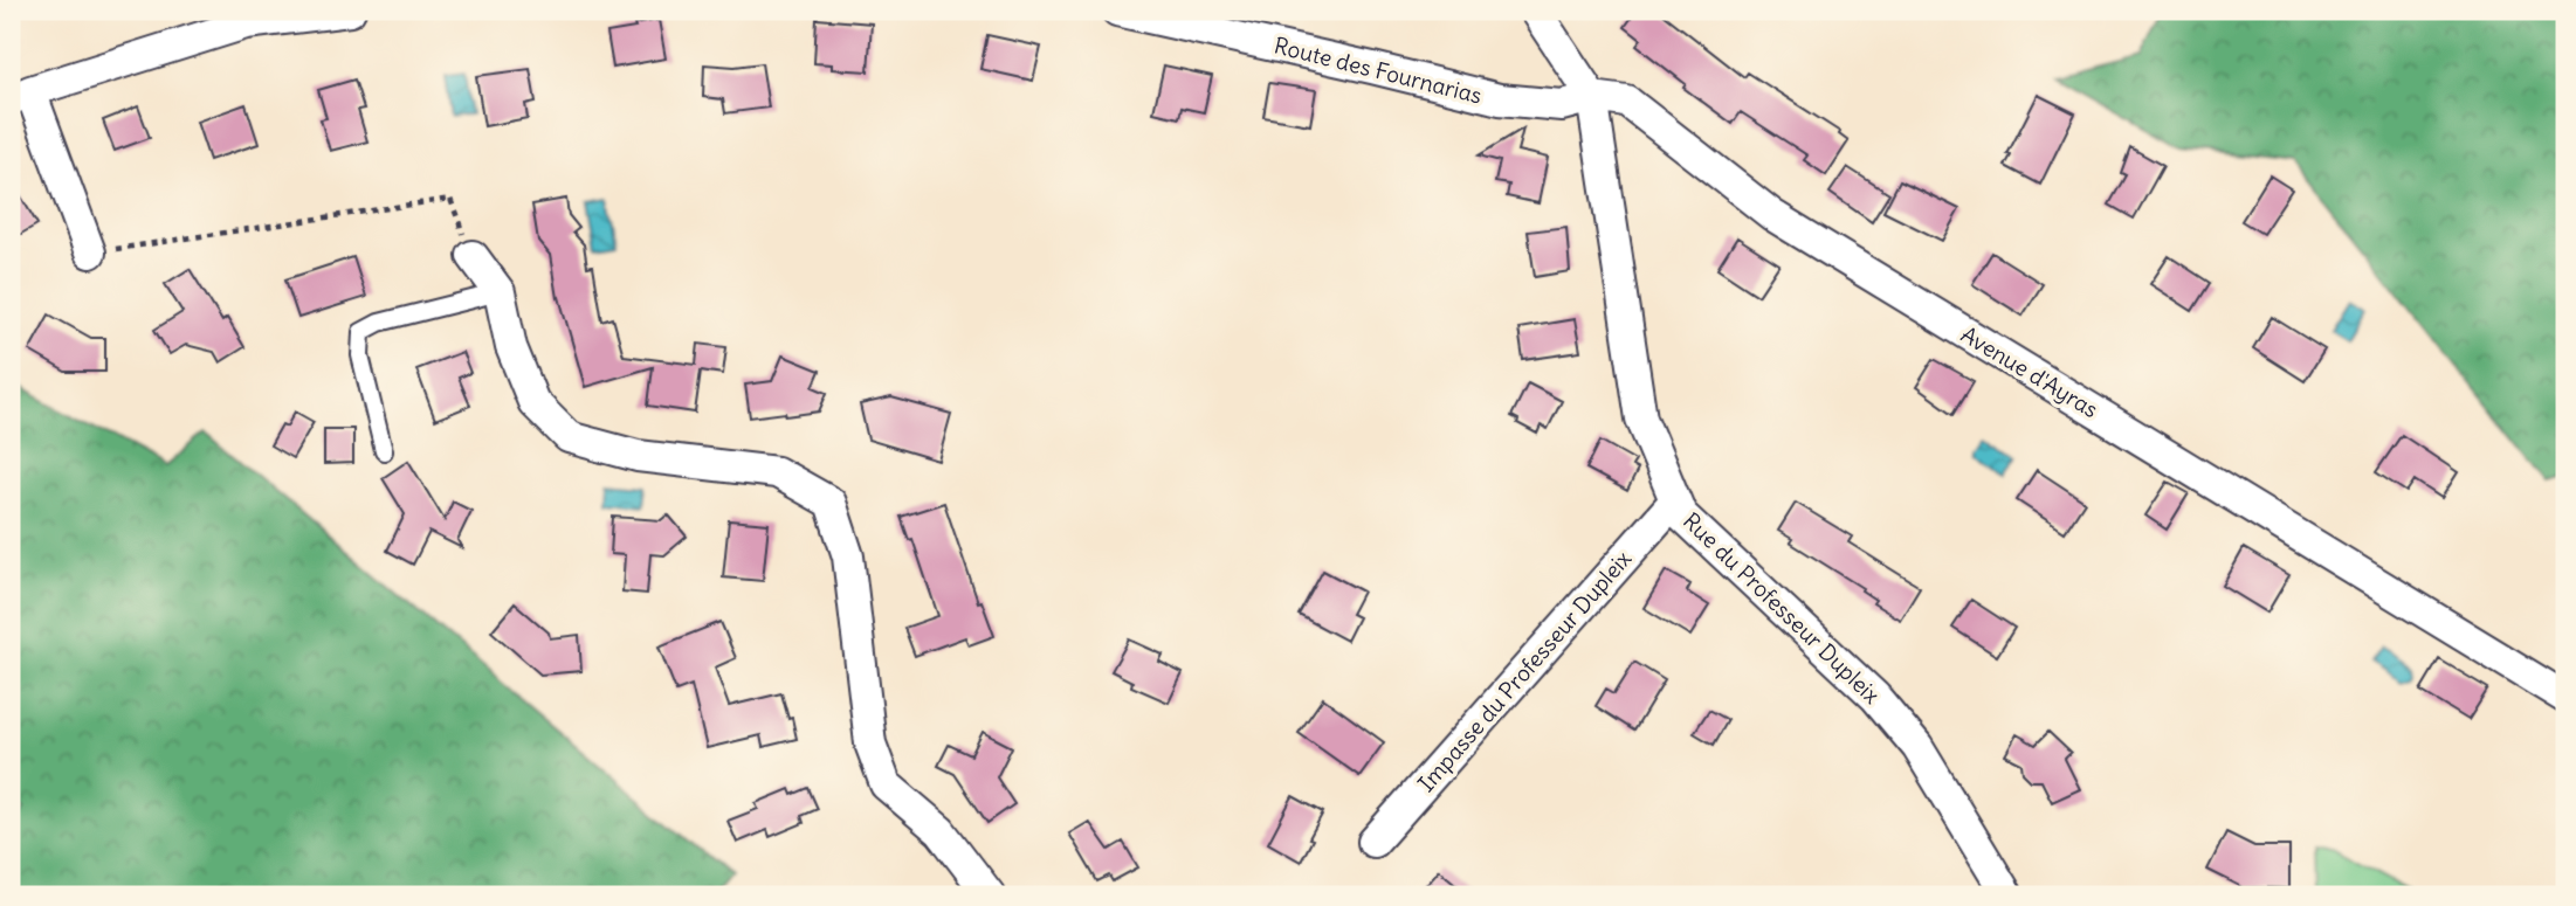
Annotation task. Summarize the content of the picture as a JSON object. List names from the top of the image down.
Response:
{
  "streets": {
    "street": [
      "Route des Fournarias",
      "Avenue d'Ayras",
      "Rue du Professeur Dupleix",
      "Impasse du Professeur Dupleix"
    ]
  },
  "crossings": [
    ["Route des Fournarias", "Avenue d'Ayras"],
    ["Route des Fournarias", "Rue du Professeur Dupleix"],
    ["Avenue d'Ayras", "Rue du Professeur Dupleix"],
    ["Rue du Professeur Dupleix", "Impasse du Professeur Dupleix"]
  ]
}
